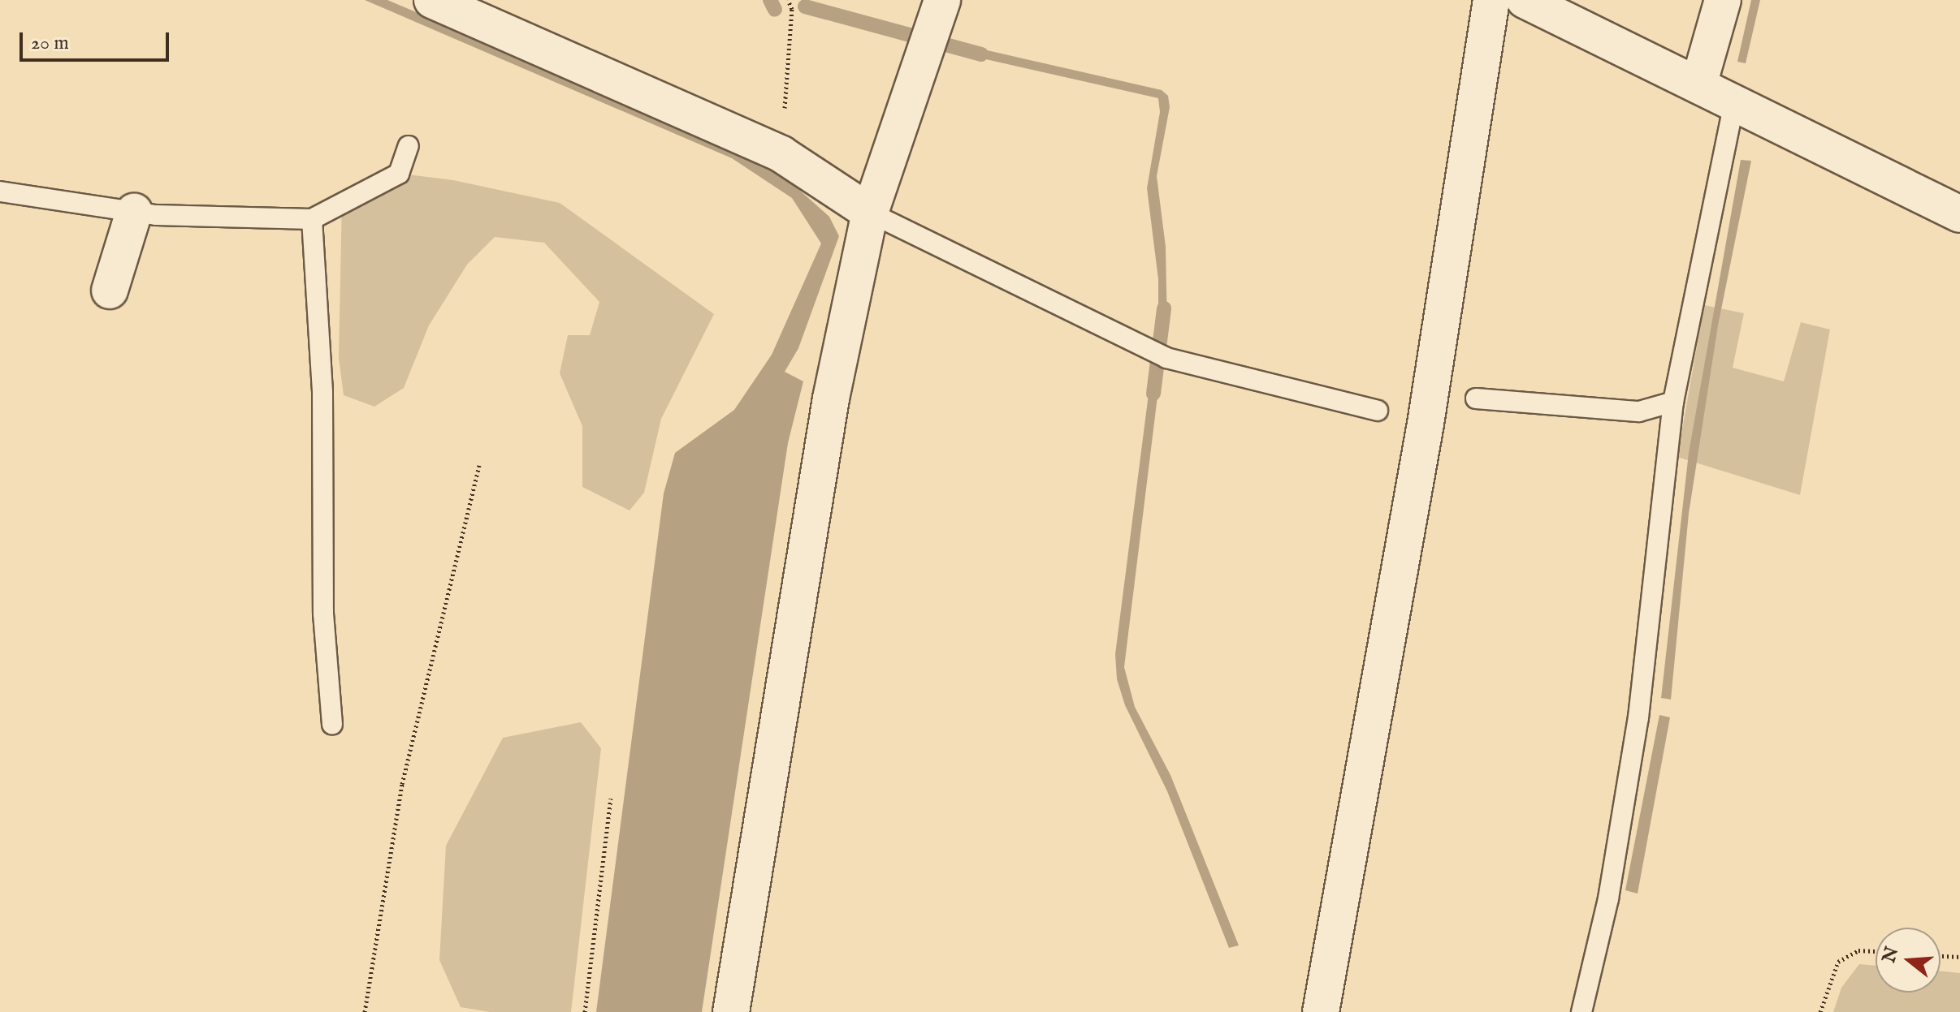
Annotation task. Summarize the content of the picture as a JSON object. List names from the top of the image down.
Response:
{
  "scale_bar": "20 m",
  "north": "left"
}
